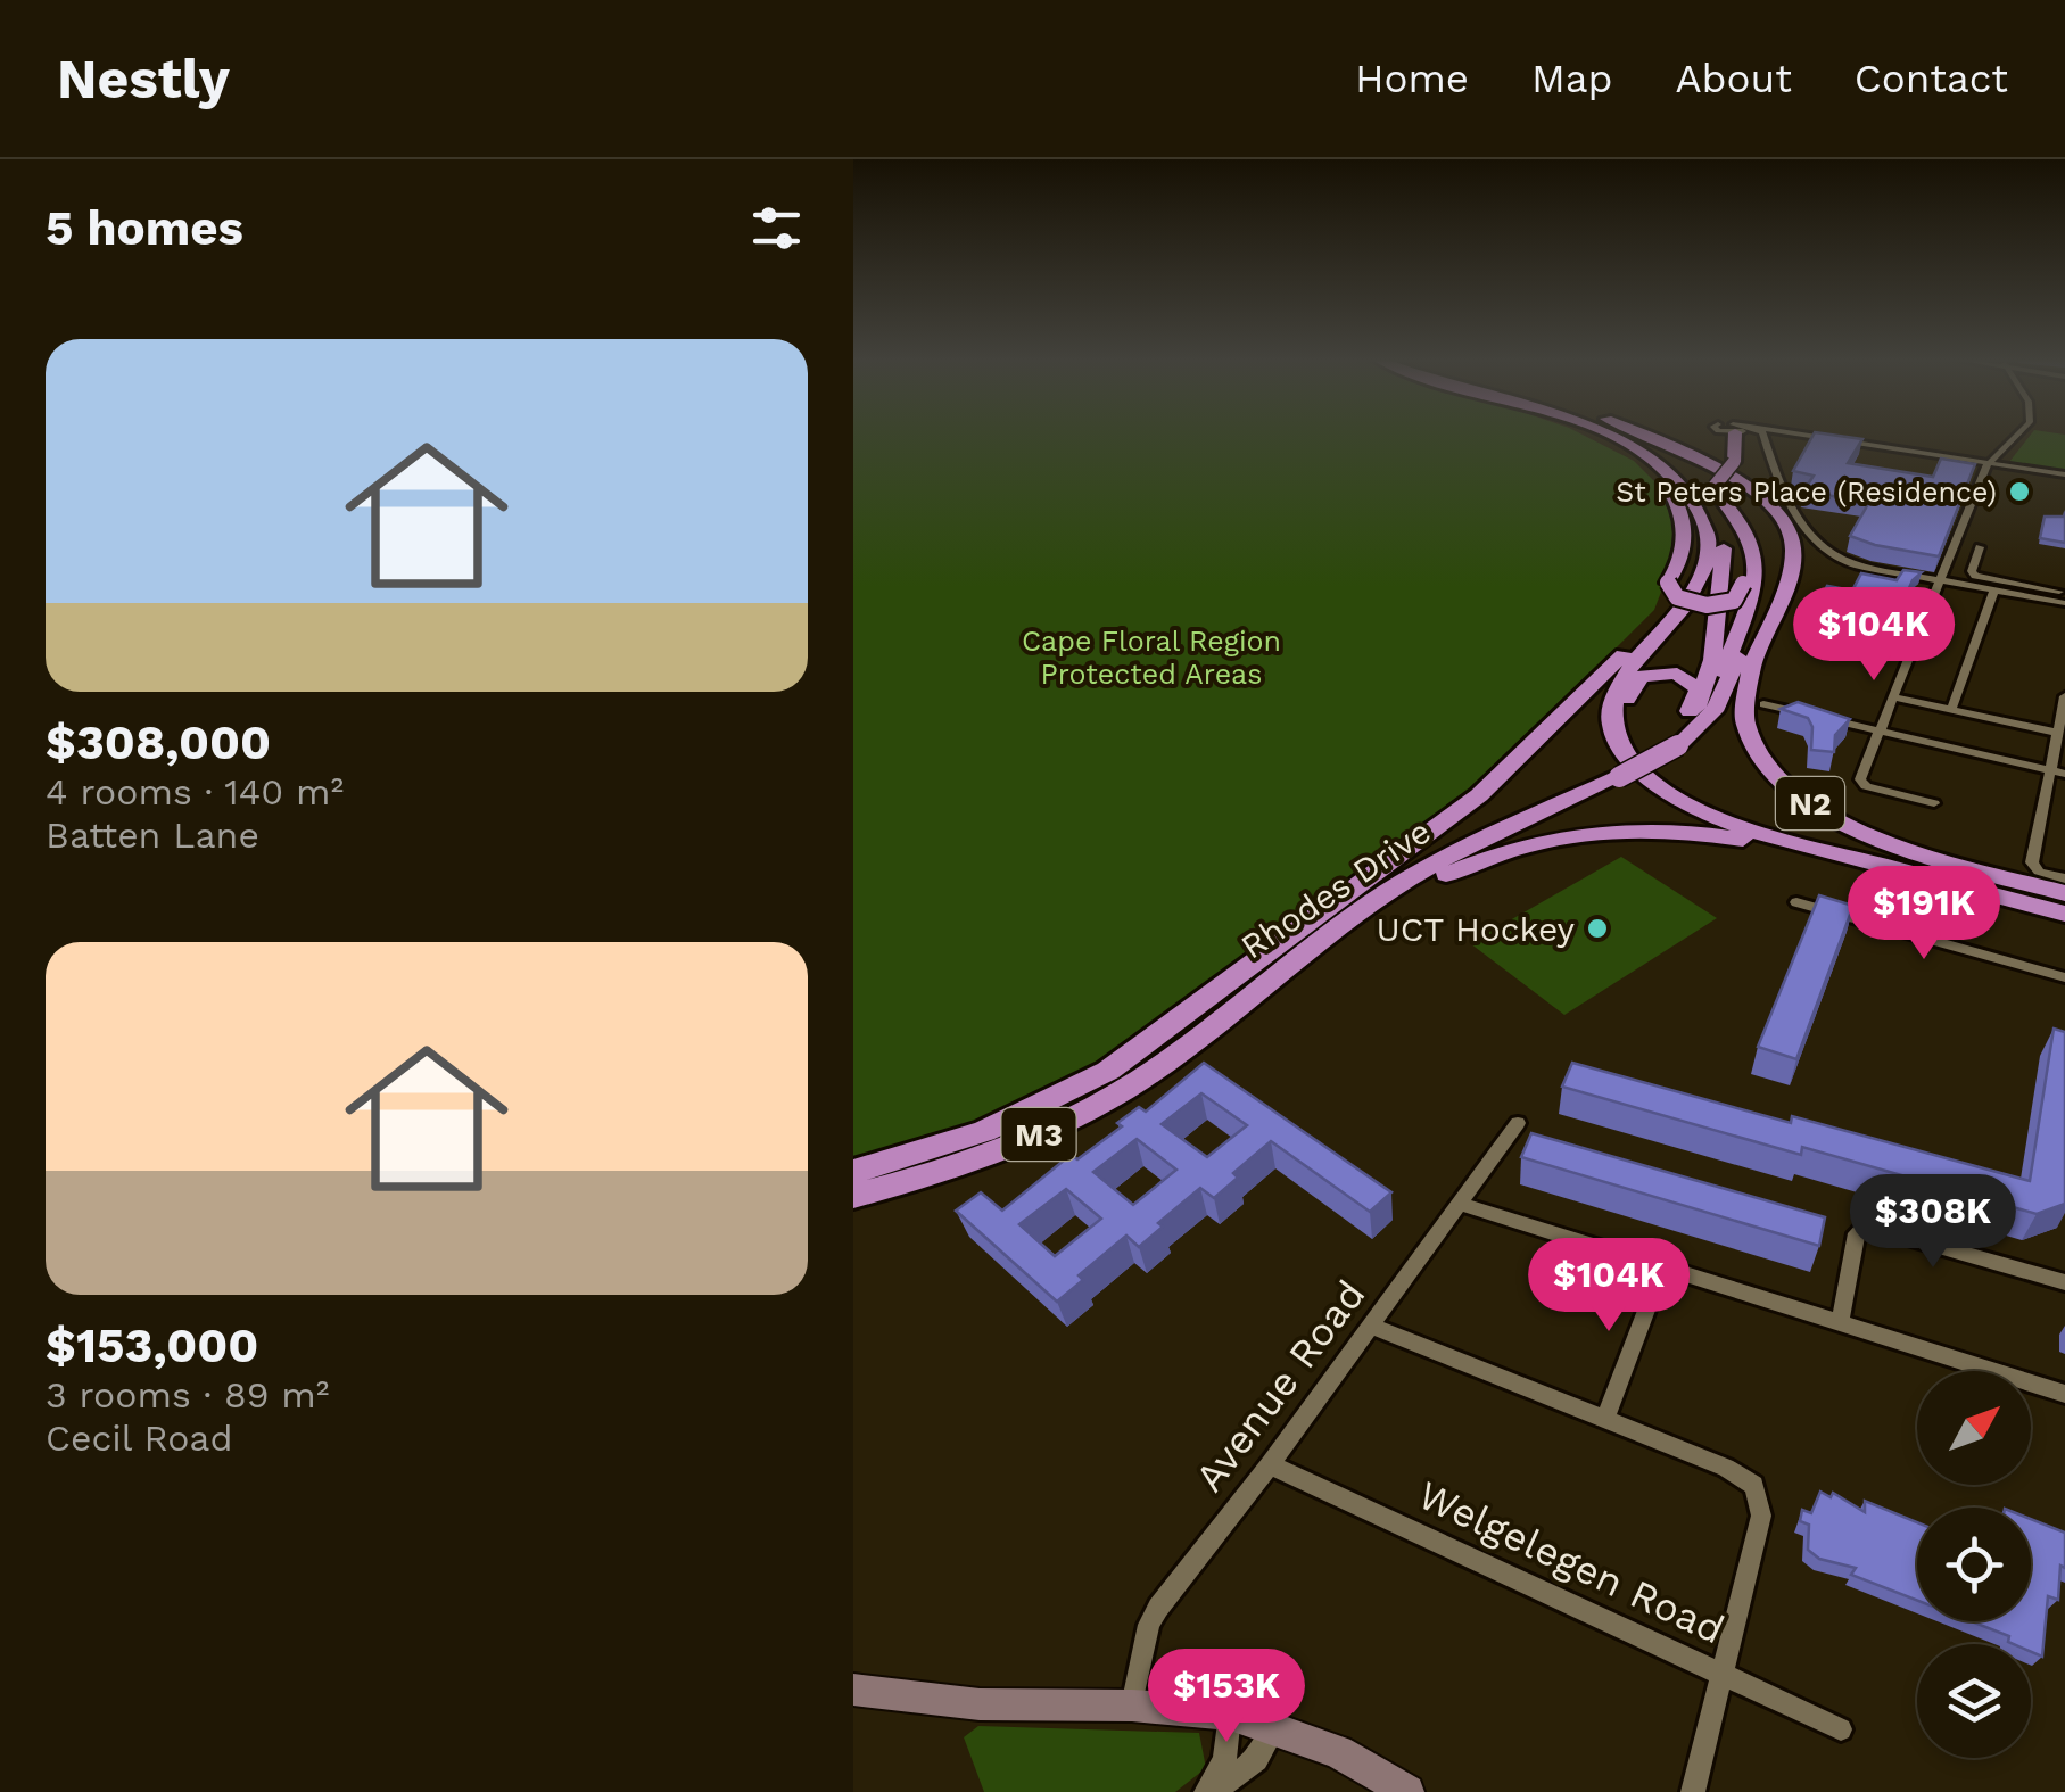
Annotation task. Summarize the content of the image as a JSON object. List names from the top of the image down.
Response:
{
  "streets": {
    "highway": ["N2", "Rhodes Drive", "M3"],
    "street": ["Avenue Road", "Welgelegen Road"]
  },
  "crossings": [
    ["N2", "Rhodes Drive"],
    ["Rhodes Drive", "M3"],
    ["Avenue Road", "Welgelegen Road"]
  ],
  "parks": ["Cape Floral Region Protected Areas"],
  "places": ["St Peters Place (Residence)", "UCT Hockey"],
  "north": "top right",
  "page": {
    "header": "Nestly",
    "nav": [
      "Home",
      "Map",
      "About",
      "Contact"
    ],
    "heading": "5 homes",
    "list": [
      {
        "name": "$308,000",
        "note": "4 rooms · 140 m² · Batten Lane"
      },
      {
        "name": "$153,000",
        "note": "3 rooms · 89 m² · Cecil Road"
      }
    ],
    "price": [
      "$104K",
      "$191K",
      "$308K",
      "$104K",
      "$153K"
    ]
  }
}
